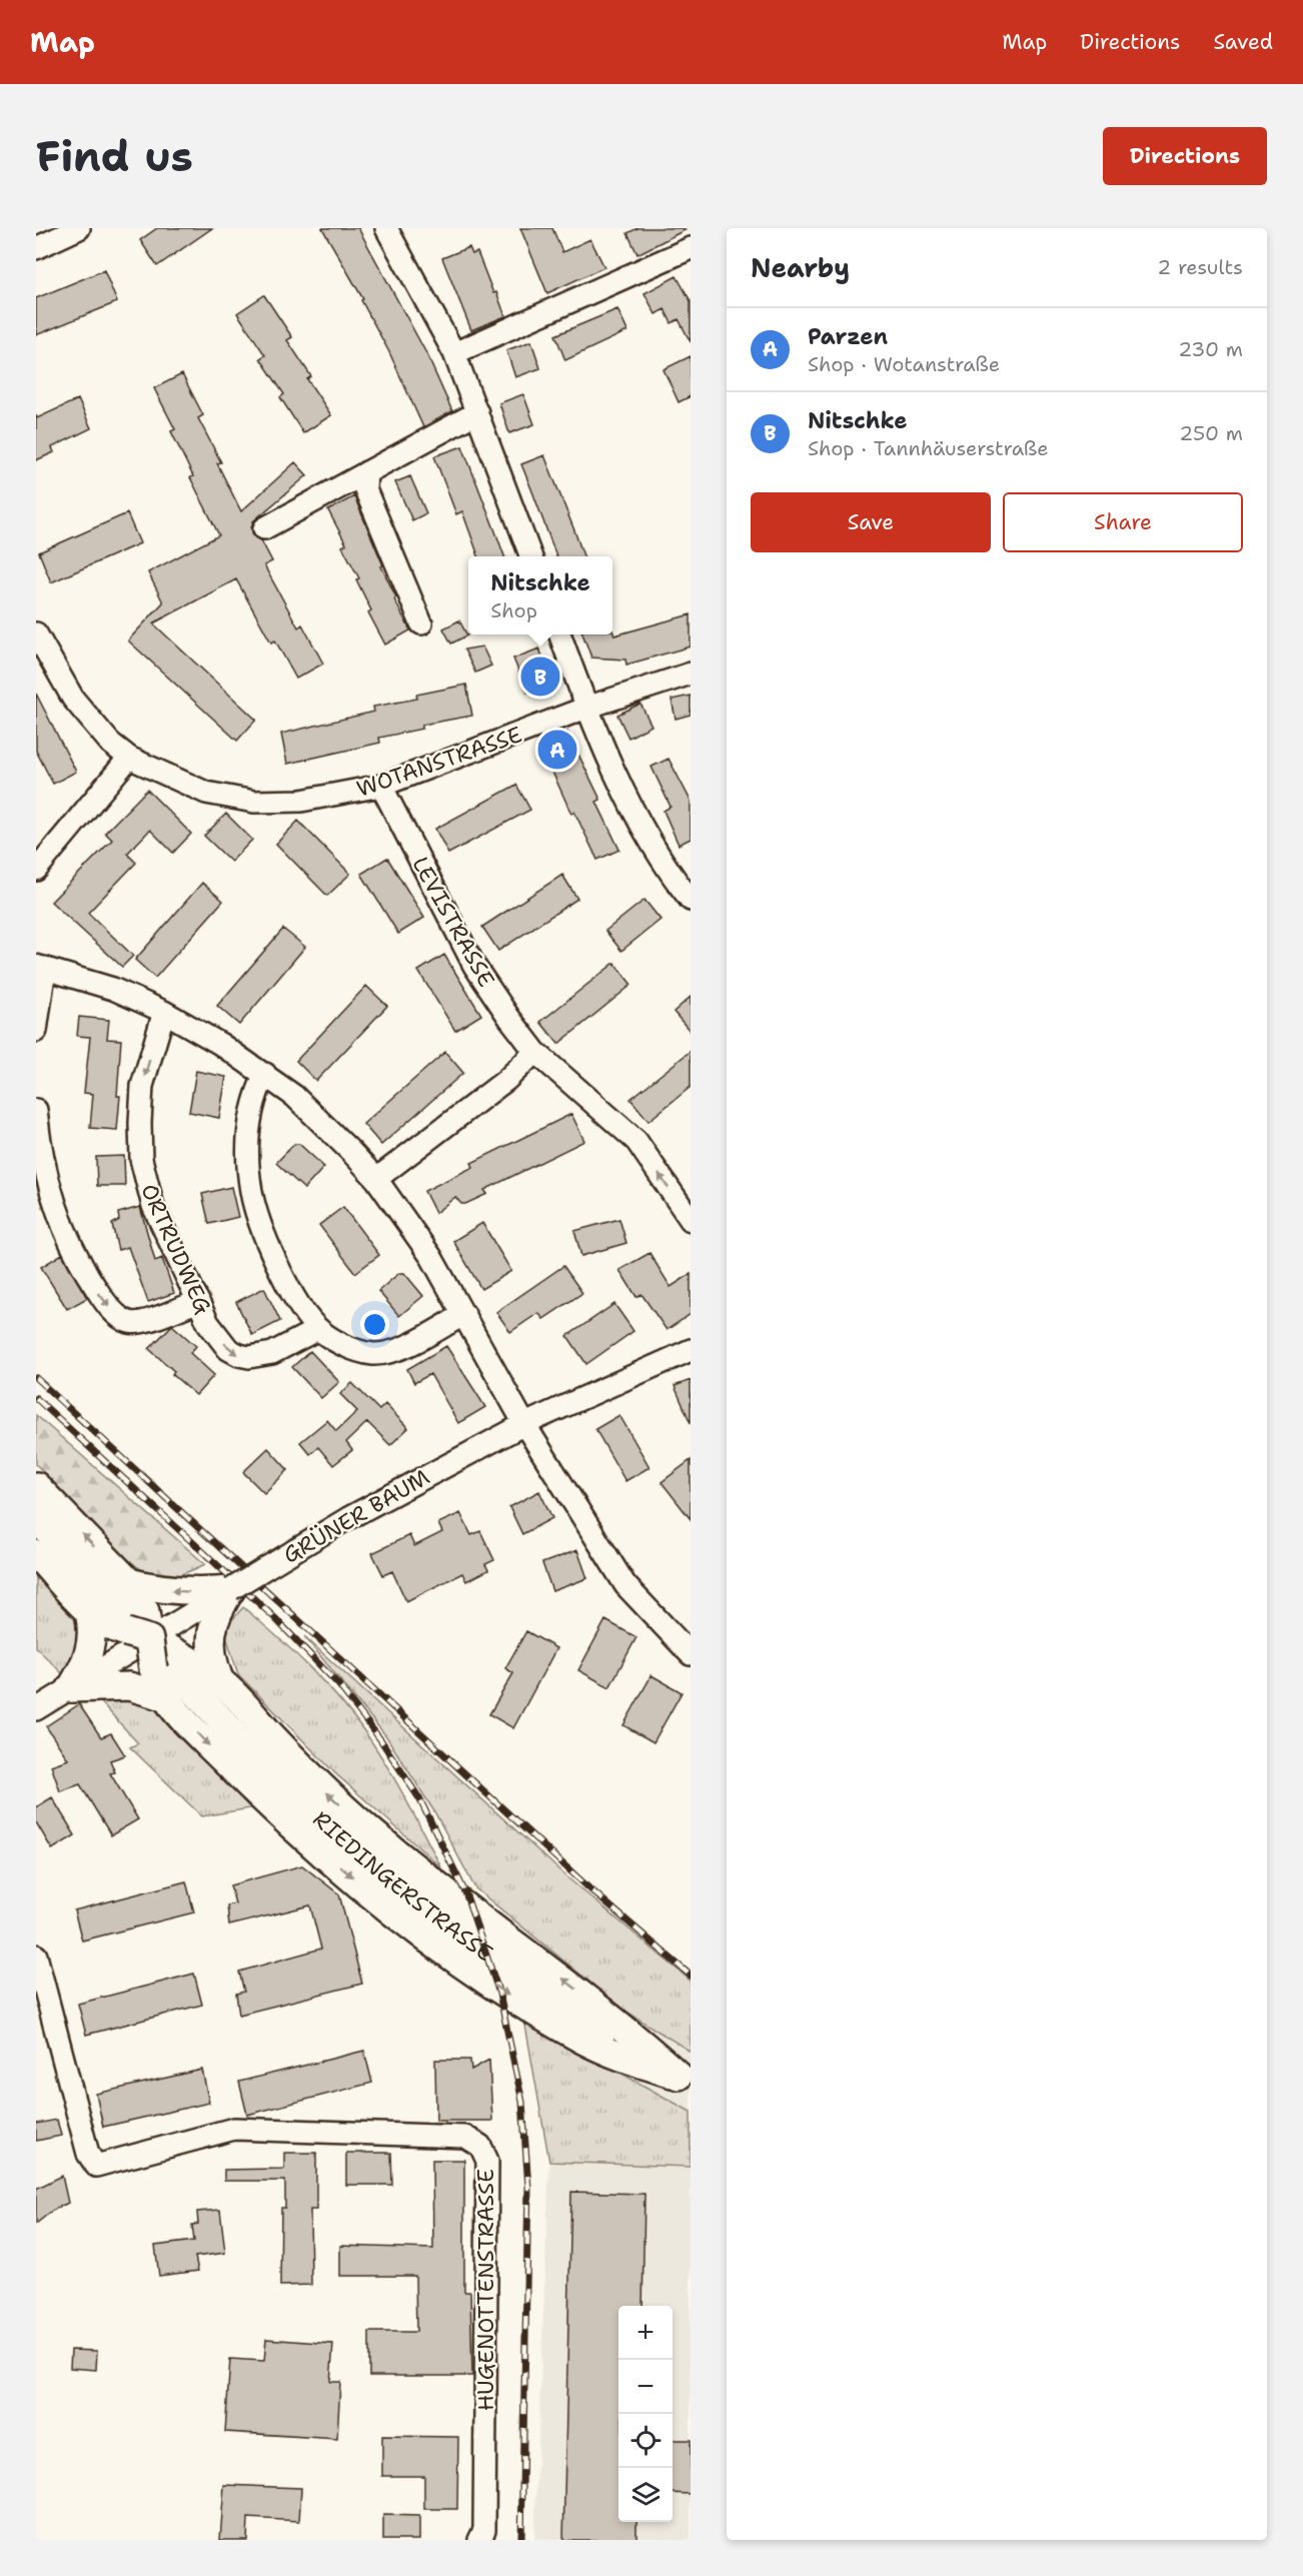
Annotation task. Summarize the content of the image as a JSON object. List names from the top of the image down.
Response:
{
  "streets": {
    "main road": ["RIEDINGERSTRASSE"],
    "street": [
      "WOTANSTRASSE",
      "LEVISTRASSE",
      "ORTRUDWEG",
      "GRÜNER BAUM",
      "HUGENOTTENSTRASSE"
    ]
  },
  "crossings": [
    ["WOTANSTRASSE", "LEVISTRASSE"],
    ["GRÜNER BAUM", "RIEDINGERSTRASSE"]
  ],
  "one_way": ["LEVISTRASSE"],
  "page": {
    "header": "Map",
    "nav": ["Map", "Directions", "Saved"],
    "buttons": [
      "Directions",
      ["Save", "Share"]
    ],
    "title": "Find us",
    "heading": ["Nearby", "2 results"],
    "list": [
      {
        "mark": "A",
        "name": "Parzen",
        "note": "Shop · Wotanstraße",
        "value": "230 m"
      },
      {
        "mark": "B",
        "name": "Nitschke",
        "note": "Shop · Tannhäuserstraße",
        "value": "250 m"
      }
    ],
    "popup": ["Nitschke", "Shop"],
    "pins": ["B", "A"],
    "map_buttons": ["+", "−"]
  }
}
